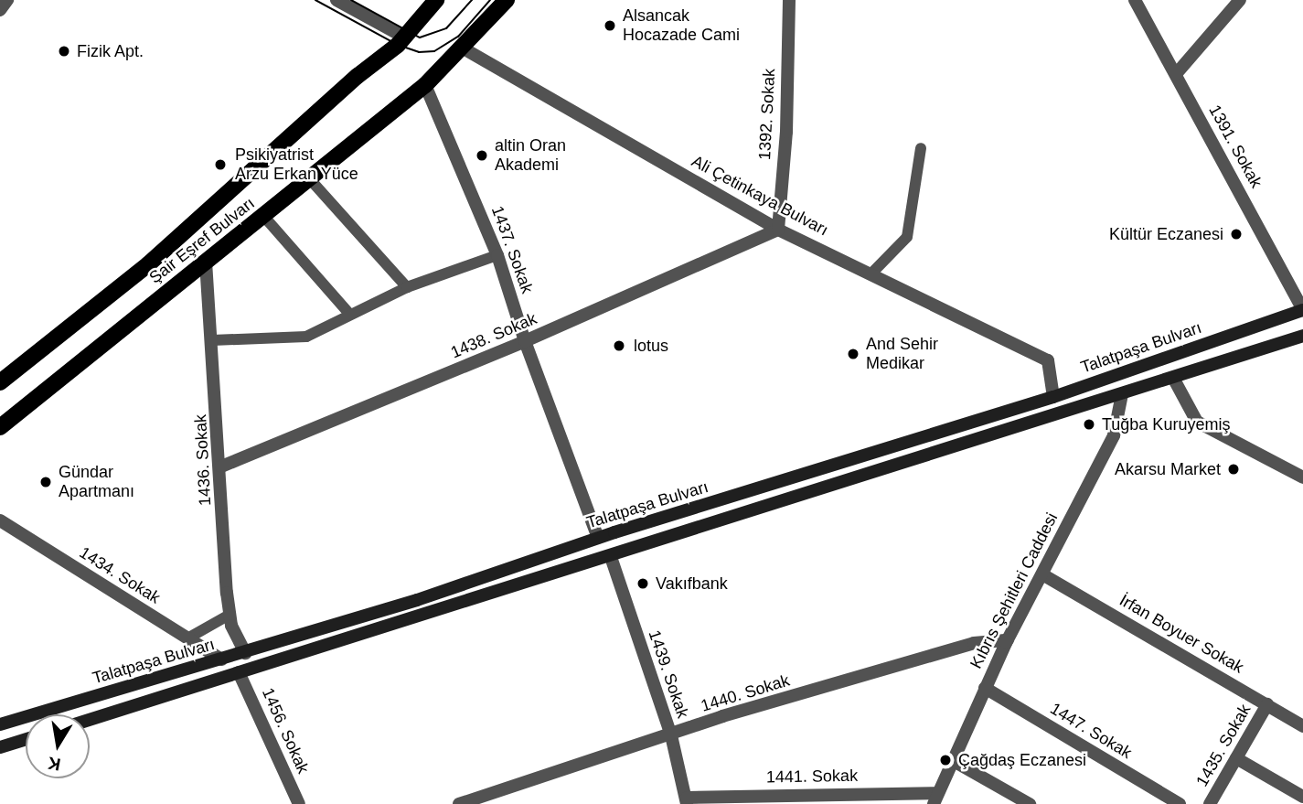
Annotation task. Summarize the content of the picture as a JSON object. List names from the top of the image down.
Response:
{
  "streets": {
    "main road": ["Şair Eşref Bulvarı", "Talatpaşa Bulvarı"],
    "street": [
      "1392. Sokak",
      "1391. Sokak",
      "Ali Çetinkaya Bulvarı",
      "1437. Sokak",
      "1438. Sokak",
      "1436. Sokak",
      "1434. Sokak",
      "Kıbrıs Şehitleri Caddesi",
      "İrfan Boyuer Sokak",
      "1439. Sokak",
      "1440. Sokak",
      "1456. Sokak",
      "1447. Sokak",
      "1435. Sokak",
      "1441. Sokak"
    ]
  },
  "crossings": [
    ["1392. Sokak", "Ali Çetinkaya Bulvarı"],
    ["1392. Sokak", "1438. Sokak"],
    ["1391. Sokak", "Talatpaşa Bulvarı"],
    ["Ali Çetinkaya Bulvarı", "Şair Eşref Bulvarı"],
    ["Ali Çetinkaya Bulvarı", "1438. Sokak"],
    ["Ali Çetinkaya Bulvarı", "Talatpaşa Bulvarı"],
    ["Şair Eşref Bulvarı", "1437. Sokak"],
    ["Şair Eşref Bulvarı", "1436. Sokak"],
    ["1437. Sokak", "1438. Sokak"],
    ["1437. Sokak", "Talatpaşa Bulvarı"],
    ["1438. Sokak", "1436. Sokak"],
    ["Talatpaşa Bulvarı", "1436. Sokak"],
    ["Talatpaşa Bulvarı", "1434. Sokak"],
    ["Kıbrıs Şehitleri Caddesi", "İrfan Boyuer Sokak"],
    ["Kıbrıs Şehitleri Caddesi", "1440. Sokak"],
    ["Kıbrıs Şehitleri Caddesi", "1447. Sokak"],
    ["Kıbrıs Şehitleri Caddesi", "1441. Sokak"],
    ["İrfan Boyuer Sokak", "1435. Sokak"],
    ["1439. Sokak", "1440. Sokak"],
    ["1439. Sokak", "1441. Sokak"]
  ],
  "places": [
    "Alsancak Hocazade Cami",
    "Fizik Apt.",
    "altin Oran Akademi",
    "Psikiyatrist Arzu Erkan Yüce",
    "Kültür Eczanesi",
    "lotus",
    "And Sehir Medikar",
    "Tuğba Kuruyemiş",
    "Akarsu Market",
    "Gündar Apartmanı",
    "Vakıfbank",
    "Çağdaş Eczanesi"
  ],
  "north": "bottom"
}
